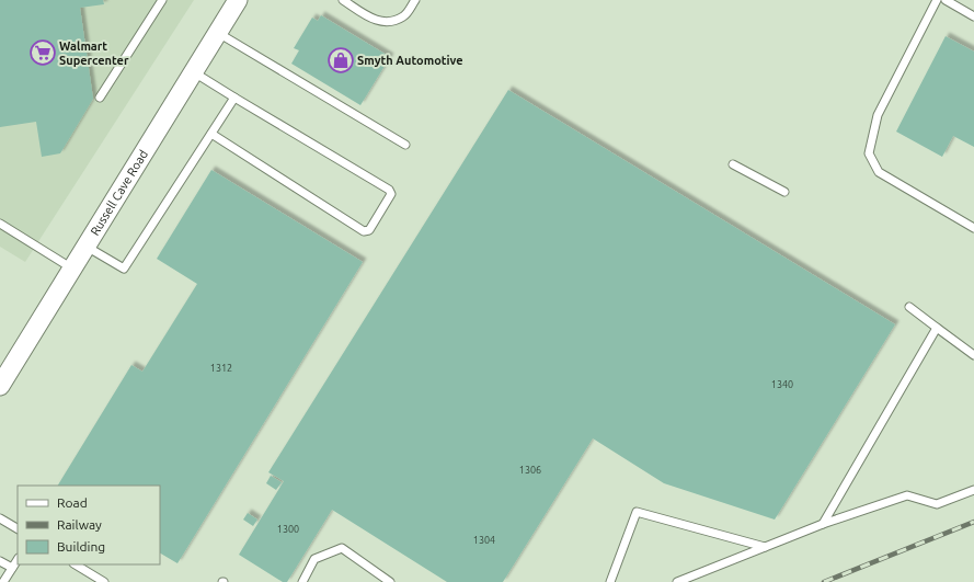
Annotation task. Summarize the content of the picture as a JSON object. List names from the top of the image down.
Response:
{
  "streets": {
    "street": ["Russell Cave Road"]
  },
  "places": {
    "supermarket": ["Walmart Supercenter"],
    "shop": ["Smyth Automotive"]
  },
  "house_numbers": [
    "1312",
    "1340",
    "1306",
    "1300",
    "1304"
  ],
  "legend": ["Road", "Railway", "Building"]
}
